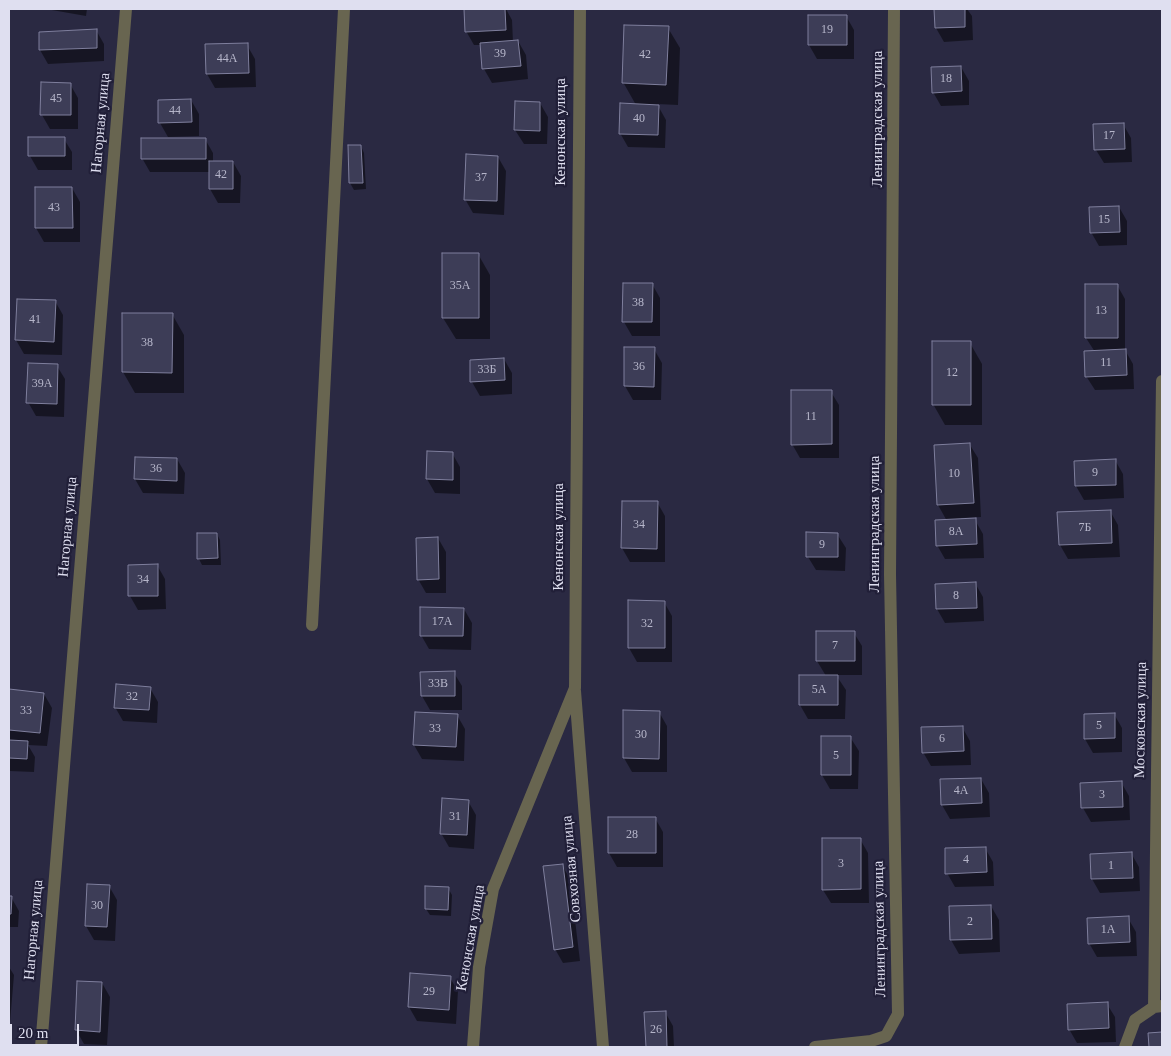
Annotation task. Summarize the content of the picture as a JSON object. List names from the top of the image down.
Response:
{
  "streets": {
    "street": [
      "Ленинградская улица",
      "Нагорная улица",
      "Кенонская улица",
      "Московская улица",
      "Совхозная улица"
    ]
  },
  "crossings": [
    ["Кенонская улица", "Совхозная улица"]
  ],
  "house_numbers": [
    "19",
    "39",
    "42",
    "44А",
    "18",
    "45",
    "44",
    "40",
    "17",
    "42",
    "37",
    "43",
    "15",
    "35А",
    "38",
    "13",
    "41",
    "38",
    "11",
    "36",
    "33Б",
    "12",
    "39А",
    "11",
    "36",
    "9",
    "10",
    "34",
    "7Б",
    "8А",
    "9",
    "34",
    "8",
    "17А",
    "32",
    "7",
    "33В",
    "5А",
    "32",
    "33",
    "5",
    "33",
    "30",
    "6",
    "5",
    "4А",
    "3",
    "31",
    "28",
    "4",
    "3",
    "1",
    "30",
    "2",
    "1А",
    "29",
    "26"
  ],
  "scale_bar": "20 m"
}
